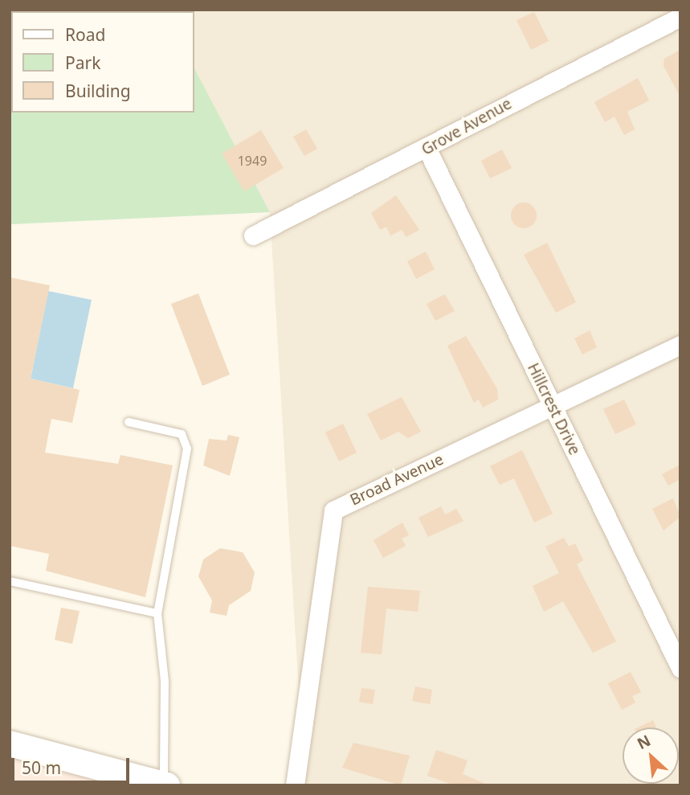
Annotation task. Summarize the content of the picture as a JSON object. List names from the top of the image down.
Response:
{
  "streets": {
    "street": ["Grove Avenue", "Hillcrest Drive", "Broad Avenue"]
  },
  "crossings": [
    ["Grove Avenue", "Hillcrest Drive"],
    ["Hillcrest Drive", "Broad Avenue"]
  ],
  "house_numbers": ["1949"],
  "legend": ["Road", "Park", "Building"],
  "scale_bar": "50 m",
  "north": "top left"
}
